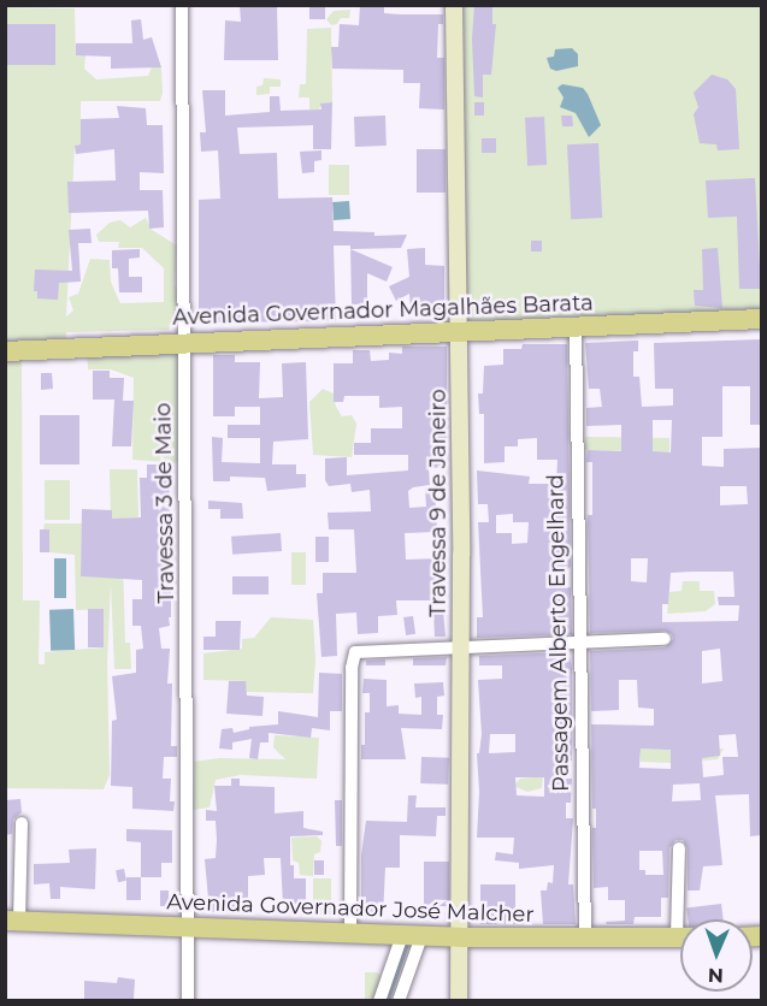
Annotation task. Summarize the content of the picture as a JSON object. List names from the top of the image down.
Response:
{
  "streets": {
    "main road": ["Avenida Governador Magalhães Barata", "Travessa 9 de Janeiro", "Avenida Governador José Malcher"],
    "street": ["Travessa 3 de Maio", "Passagem Alberto Engelhard"]
  },
  "crossings": [
    ["Avenida Governador Magalhães Barata", "Travessa 3 de Maio"],
    ["Avenida Governador Magalhães Barata", "Travessa 9 de Janeiro"],
    ["Avenida Governador Magalhães Barata", "Passagem Alberto Engelhard"],
    ["Travessa 3 de Maio", "Avenida Governador José Malcher"],
    ["Travessa 9 de Janeiro", "Avenida Governador José Malcher"],
    ["Passagem Alberto Engelhard", "Avenida Governador José Malcher"]
  ],
  "north": "bottom"
}
